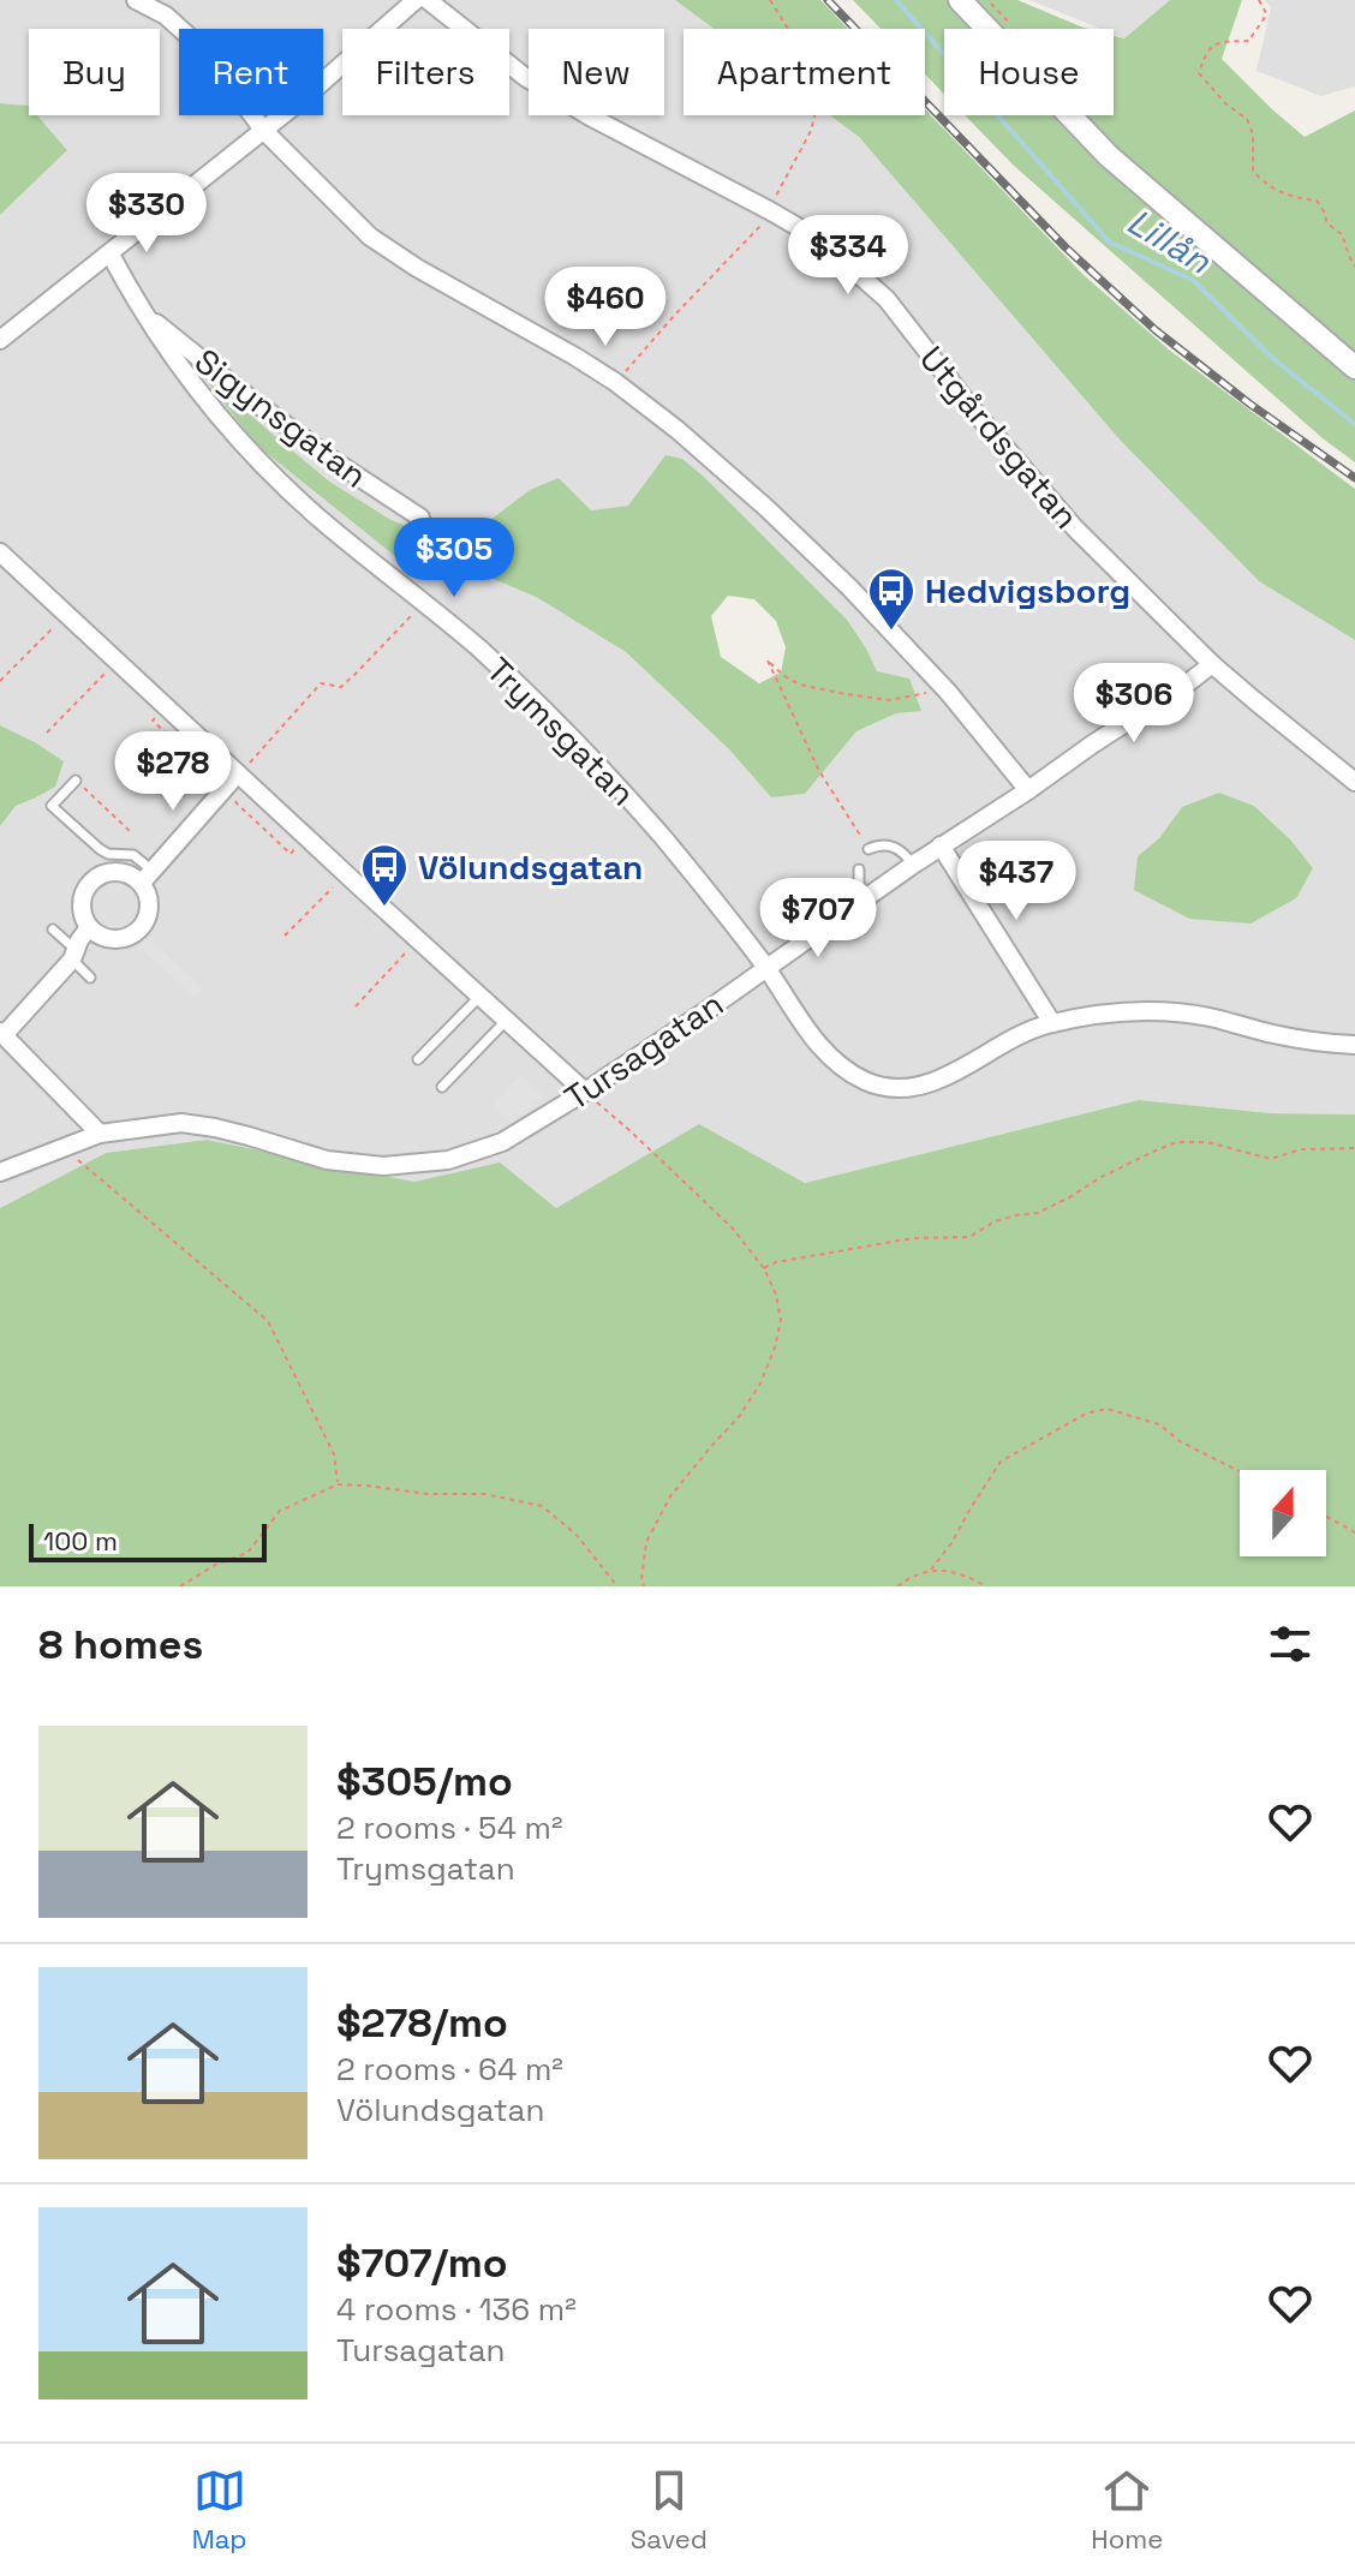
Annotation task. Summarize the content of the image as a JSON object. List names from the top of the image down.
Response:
{
  "streets": {
    "street": [
      "Sigynsgatan",
      "Utgårdsgatan",
      "Trymsgatan",
      "Tursagatan"
    ]
  },
  "crossings": [
    ["Sigynsgatan", "Trymsgatan"],
    ["Utgårdsgatan", "Tursagatan"],
    ["Trymsgatan", "Tursagatan"]
  ],
  "water": ["Lillån"],
  "places": {
    "bus stop": ["Hedvigsborg", "Völundsgatan"]
  },
  "scale_bar": "100 m",
  "north": "top",
  "page": {
    "chip": [
      "Buy",
      "Rent",
      "Filters",
      "New",
      "Apartment",
      "House"
    ],
    "price": [
      "$330",
      "$334",
      "$460",
      "$305",
      "$306",
      "$278",
      "$437",
      "$707"
    ],
    "scale": "100 m",
    "heading": "8 homes",
    "list": [
      {
        "name": "$305/mo",
        "note": "2 rooms · 54 m² · Trymsgatan"
      },
      {
        "name": "$278/mo",
        "note": "2 rooms · 64 m² · Völundsgatan"
      },
      {
        "name": "$707/mo",
        "note": "4 rooms · 136 m² · Tursagatan"
      }
    ],
    "tabs": ["Map", "Saved", "Home"]
  }
}
